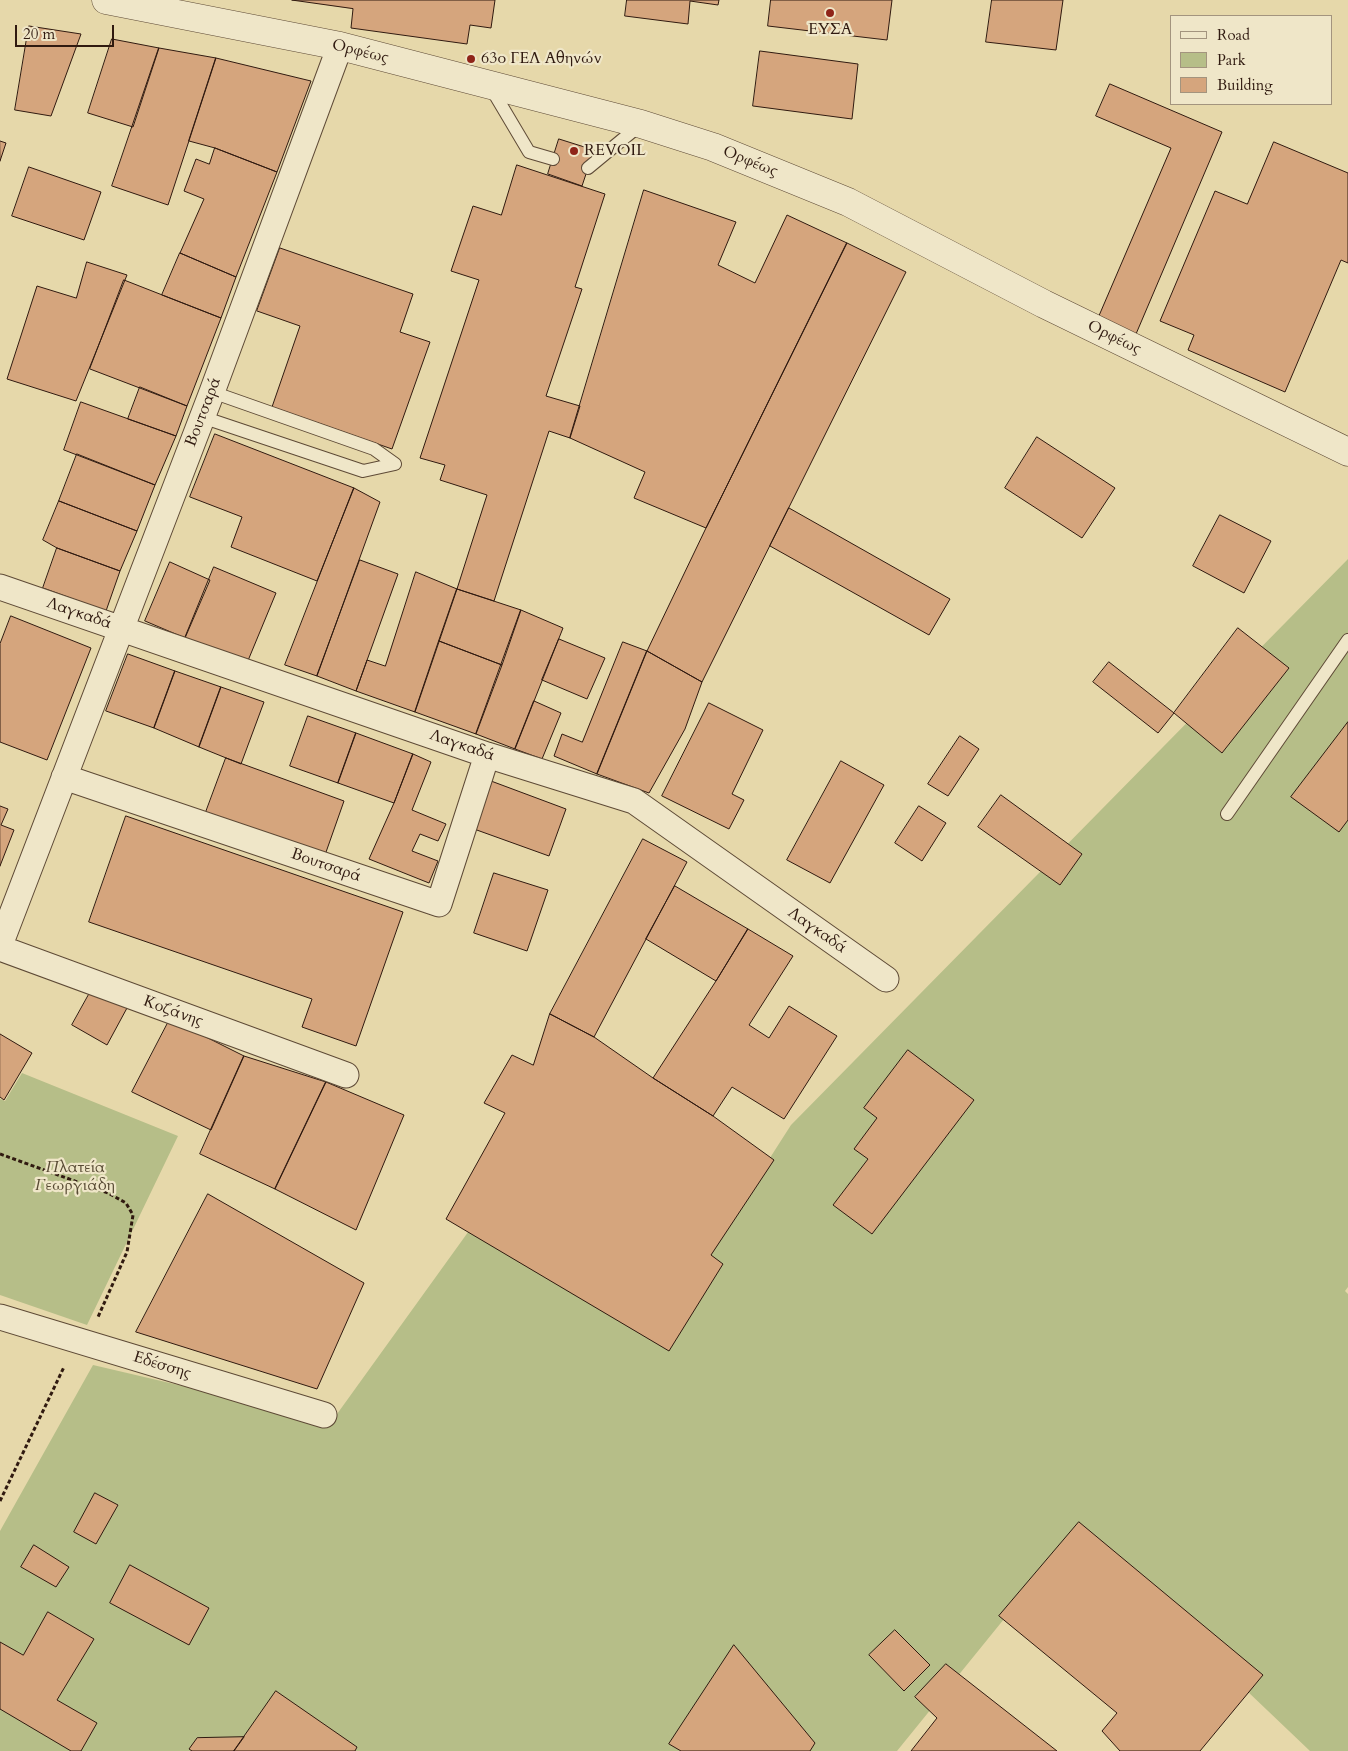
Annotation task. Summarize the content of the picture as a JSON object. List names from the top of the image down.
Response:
{
  "streets": {
    "street": [
      "Ορφέως",
      "Βουτσαρά",
      "Λαγκαδά",
      "Κοζάνης",
      "Εδέσσης"
    ]
  },
  "crossings": [
    ["Ορφέως", "Βουτσαρά"],
    ["Βουτσαρά", "Λαγκαδά"],
    ["Βουτσαρά", "Κοζάνης"]
  ],
  "parks": ["Πλατεία Γεωργιάδη"],
  "places": ["ΕΥΣΑ", "63ο ΓΕΛ Αθηνών", "REVOIL"],
  "legend": ["Road", "Park", "Building"],
  "scale_bar": "20 m"
}
